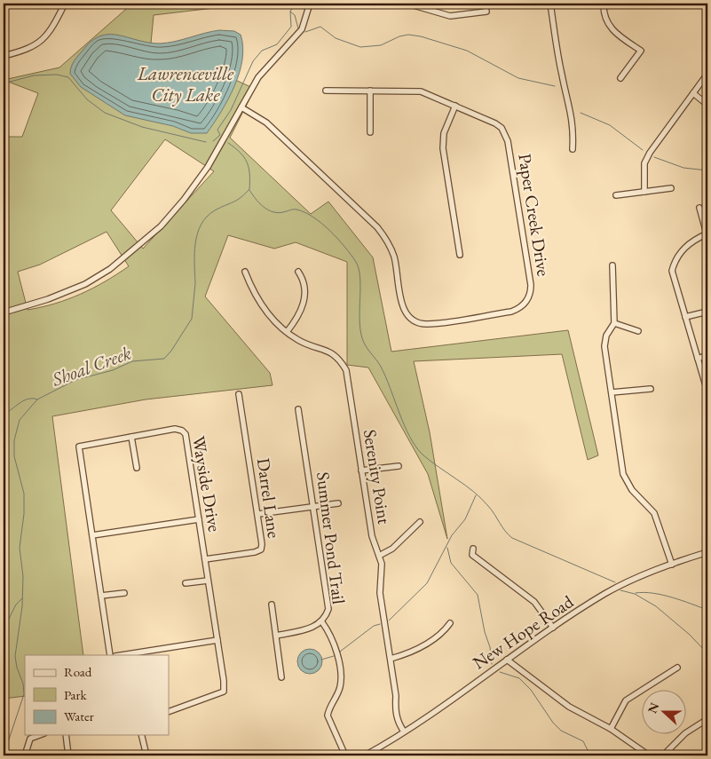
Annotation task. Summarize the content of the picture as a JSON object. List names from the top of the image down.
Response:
{
  "streets": {
    "street": [
      "Paper Creek Drive",
      "Serenity Point",
      "Wayside Drive",
      "Darrel Lane",
      "Summer Pond Trail",
      "New Hope Road"
    ]
  },
  "crossings": [
    ["Serenity Point", "New Hope Road"],
    ["Wayside Drive", "Darrel Lane"]
  ],
  "water": ["Lawrenceville City Lake", "Shoal Creek"],
  "legend": ["Road", "Park", "Water"],
  "north": "left"
}
